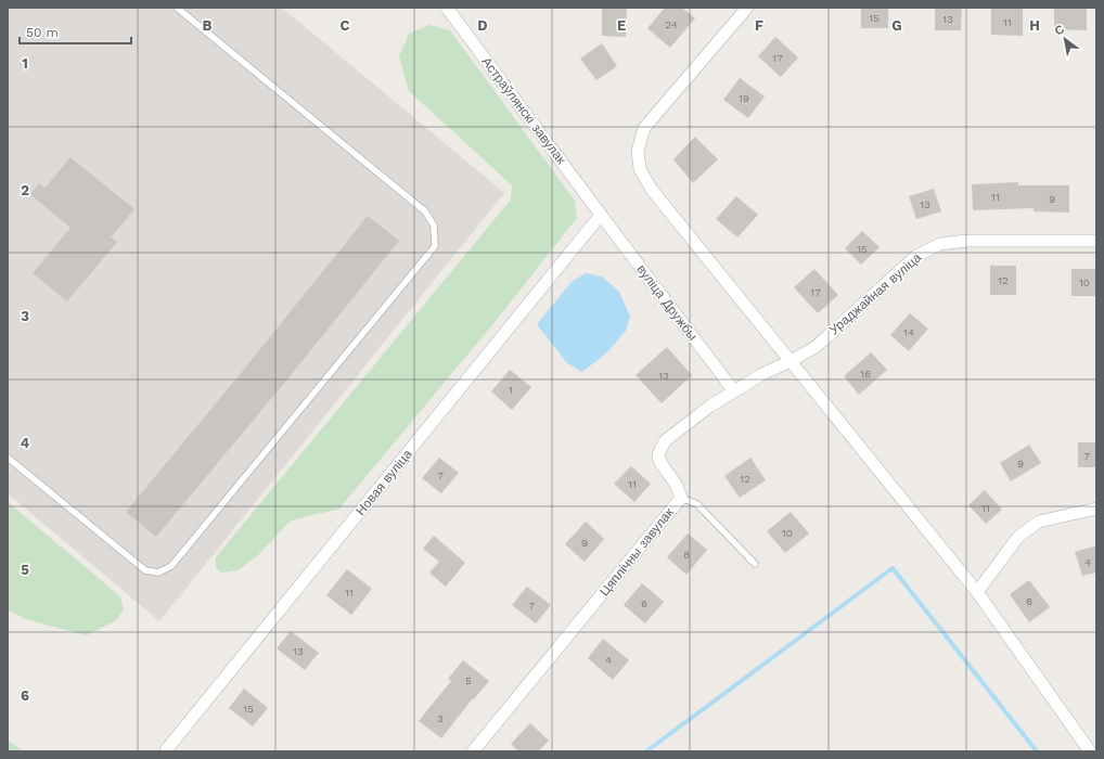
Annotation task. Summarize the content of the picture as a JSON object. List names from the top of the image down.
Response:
{
  "streets": {
    "street": [
      "Астраўлянскі завулак",
      "Ураджайная вуліца",
      "вуліца Дружбы",
      "Новая вуліца",
      "Цяплічны завулак"
    ]
  },
  "crossings": [
    ["Астраўлянскі завулак", "вуліца Дружбы"],
    ["Астраўлянскі завулак", "Новая вуліца"],
    ["Ураджайная вуліца", "Цяплічны завулак"],
    ["вуліца Дружбы", "Новая вуліца"],
    ["вуліца Дружбы", "Цяплічны завулак"]
  ],
  "house_numbers": [
    "15",
    "13",
    "11",
    "24",
    "17",
    "19",
    "11",
    "9",
    "13",
    "15",
    "12",
    "10",
    "17",
    "14",
    "16",
    "13",
    "1",
    "7",
    "9",
    "7",
    "12",
    "11",
    "11",
    "10",
    "9",
    "8",
    "4",
    "11",
    "6",
    "6",
    "7",
    "13",
    "4",
    "5",
    "15",
    "3"
  ],
  "scale_bar": "50 m",
  "north": "top left",
  "grid": {
    "columns": [
      "B",
      "C",
      "D",
      "E",
      "F",
      "G",
      "H"
    ],
    "rows": [
      "1",
      "2",
      "3",
      "4",
      "5",
      "6"
    ]
  }
}
